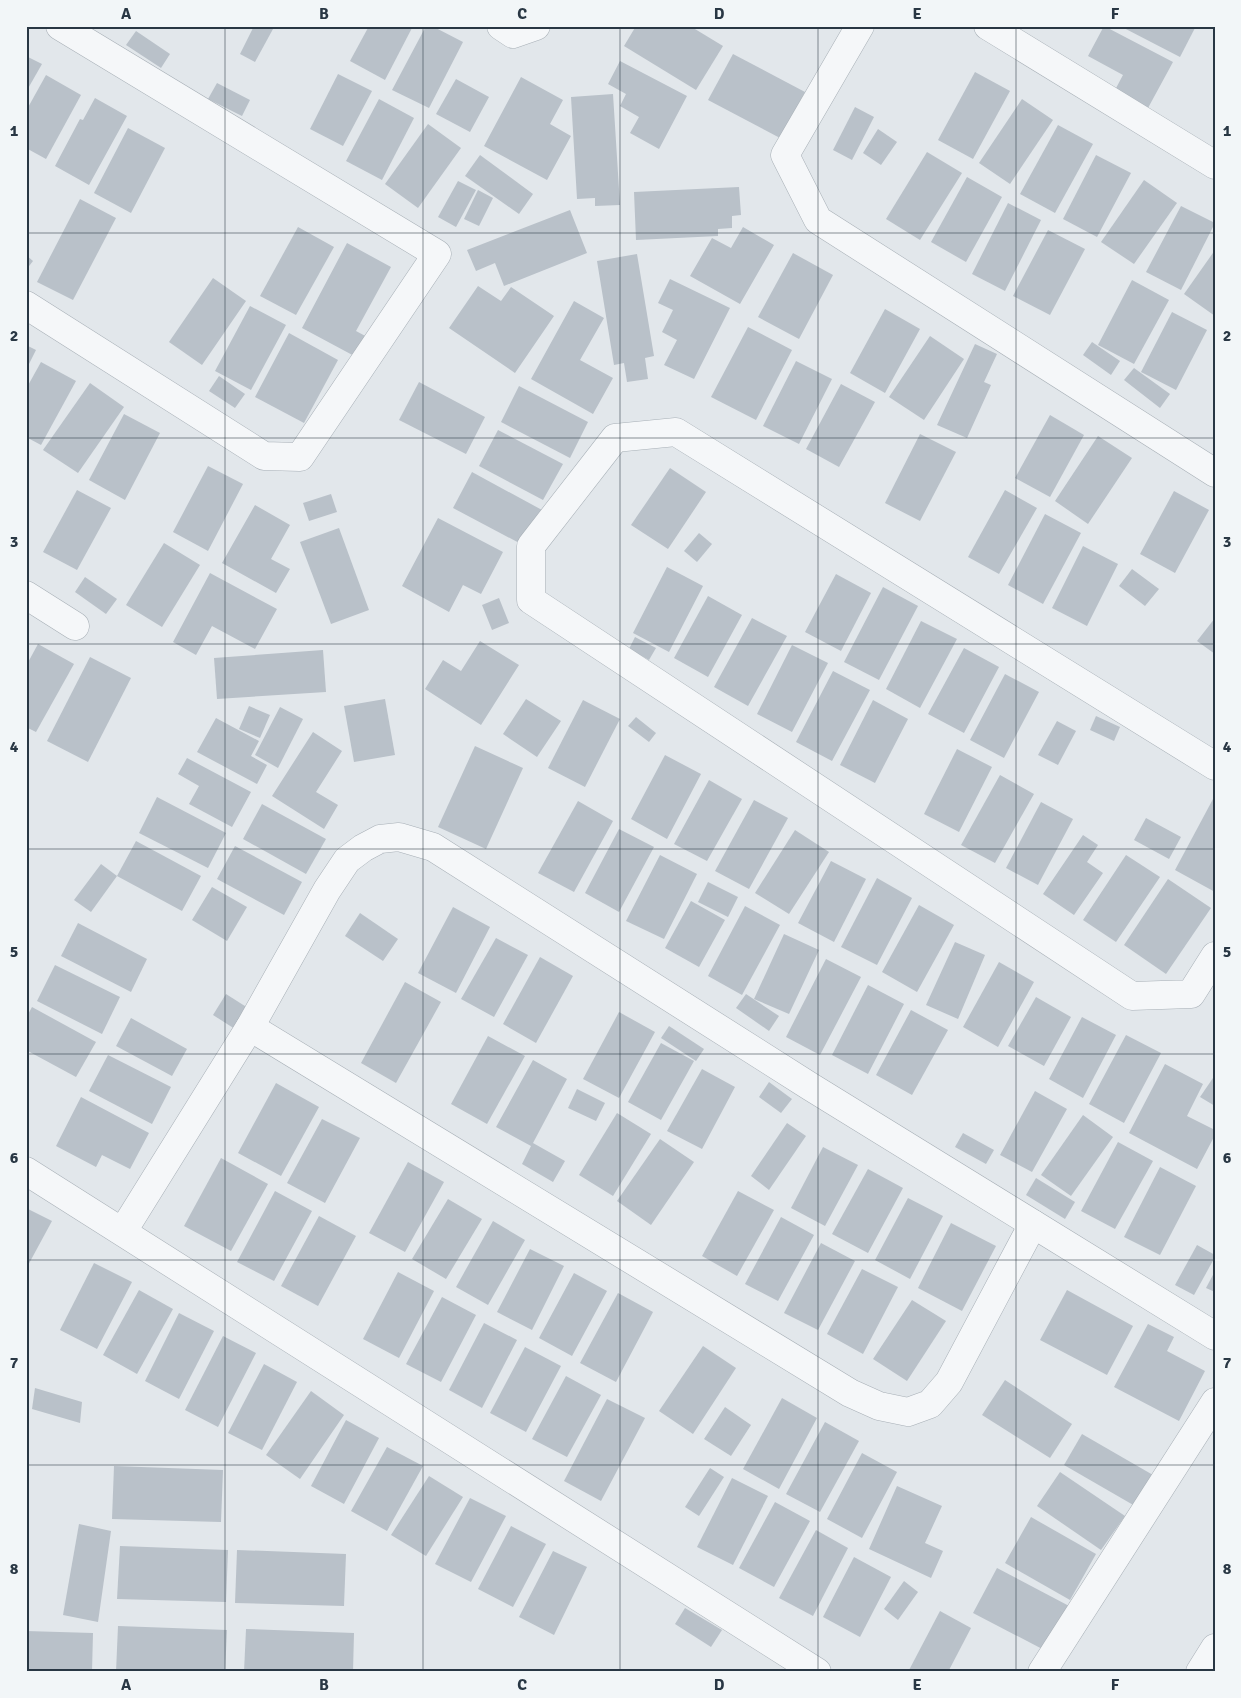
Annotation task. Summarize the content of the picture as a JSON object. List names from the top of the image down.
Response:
{
  "grid": {
    "columns": [
      "A",
      "B",
      "C",
      "D",
      "E",
      "F"
    ],
    "rows": [
      "1",
      "2",
      "3",
      "4",
      "5",
      "6",
      "7",
      "8"
    ]
  }
}
